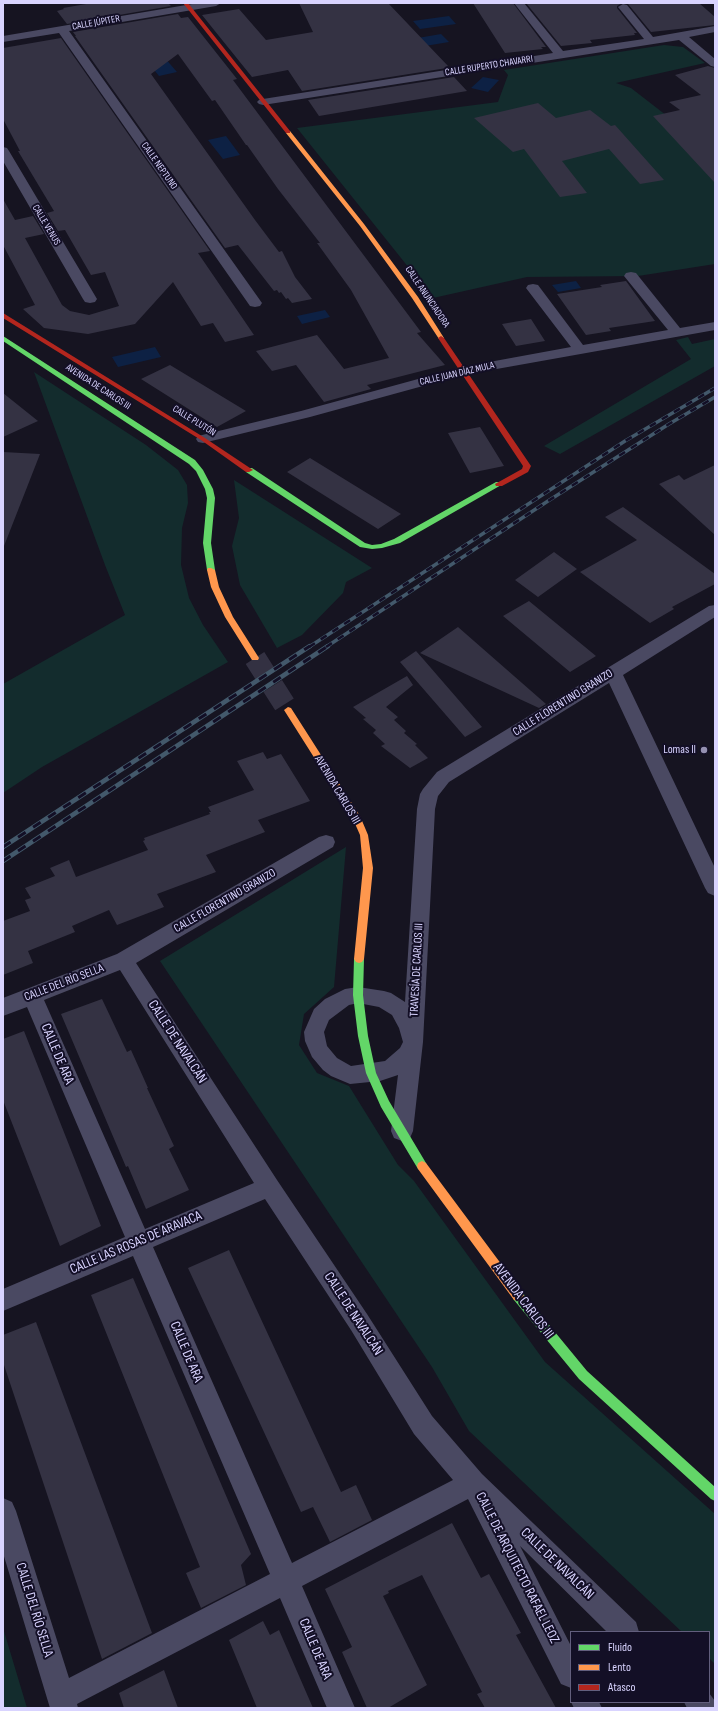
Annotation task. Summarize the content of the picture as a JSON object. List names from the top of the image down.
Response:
{
  "streets": {
    "street": [
      "CALLE JÚPITER",
      "CALLE RUPERTO CHAVARRI",
      "CALLE NEPTUNO",
      "CALLE VENUS",
      "CALLE ANUNCIADORA",
      "CALLE JUAN DÍAZ MULA",
      "AVENIDA DE CARLOS III",
      "CALLE PLUTÓN",
      "CALLE FLORENTINO GRANIZO",
      "AVENIDA CARLOS III",
      "TRAVESÍA DE CARLOS III",
      "CALLE DEL RÍO SELLA",
      "CALLE DE NAVALCÁN",
      "CALLE DE ARA",
      "CALLE LAS ROSAS DE ARAVACA",
      "CALLE DE ARQUITECTO RAFAEL LEOZ"
    ]
  },
  "crossings": [
    ["CALLE JÚPITER", "CALLE NEPTUNO"],
    ["CALLE JÚPITER", "CALLE ANUNCIADORA"],
    ["CALLE RUPERTO CHAVARRI", "CALLE ANUNCIADORA"],
    ["CALLE ANUNCIADORA", "CALLE JUAN DÍAZ MULA"],
    ["CALLE ANUNCIADORA", "CALLE PLUTÓN"],
    ["CALLE JUAN DÍAZ MULA", "CALLE PLUTÓN"],
    ["CALLE FLORENTINO GRANIZO", "TRAVESÍA DE CARLOS III"],
    ["CALLE FLORENTINO GRANIZO", "CALLE DEL RÍO SELLA"],
    ["CALLE FLORENTINO GRANIZO", "CALLE DE NAVALCÁN"],
    ["AVENIDA CARLOS III", "TRAVESÍA DE CARLOS III"],
    ["CALLE DEL RÍO SELLA", "CALLE DE NAVALCÁN"],
    ["CALLE DEL RÍO SELLA", "CALLE DE ARA"],
    ["CALLE DE NAVALCÁN", "CALLE LAS ROSAS DE ARAVACA"],
    ["CALLE DE NAVALCÁN", "CALLE DE ARQUITECTO RAFAEL LEOZ"],
    ["CALLE DE ARA", "CALLE LAS ROSAS DE ARAVACA"]
  ],
  "places": ["Lomas II"],
  "legend": ["Fluido", "Lento", "Atasco"]
}
